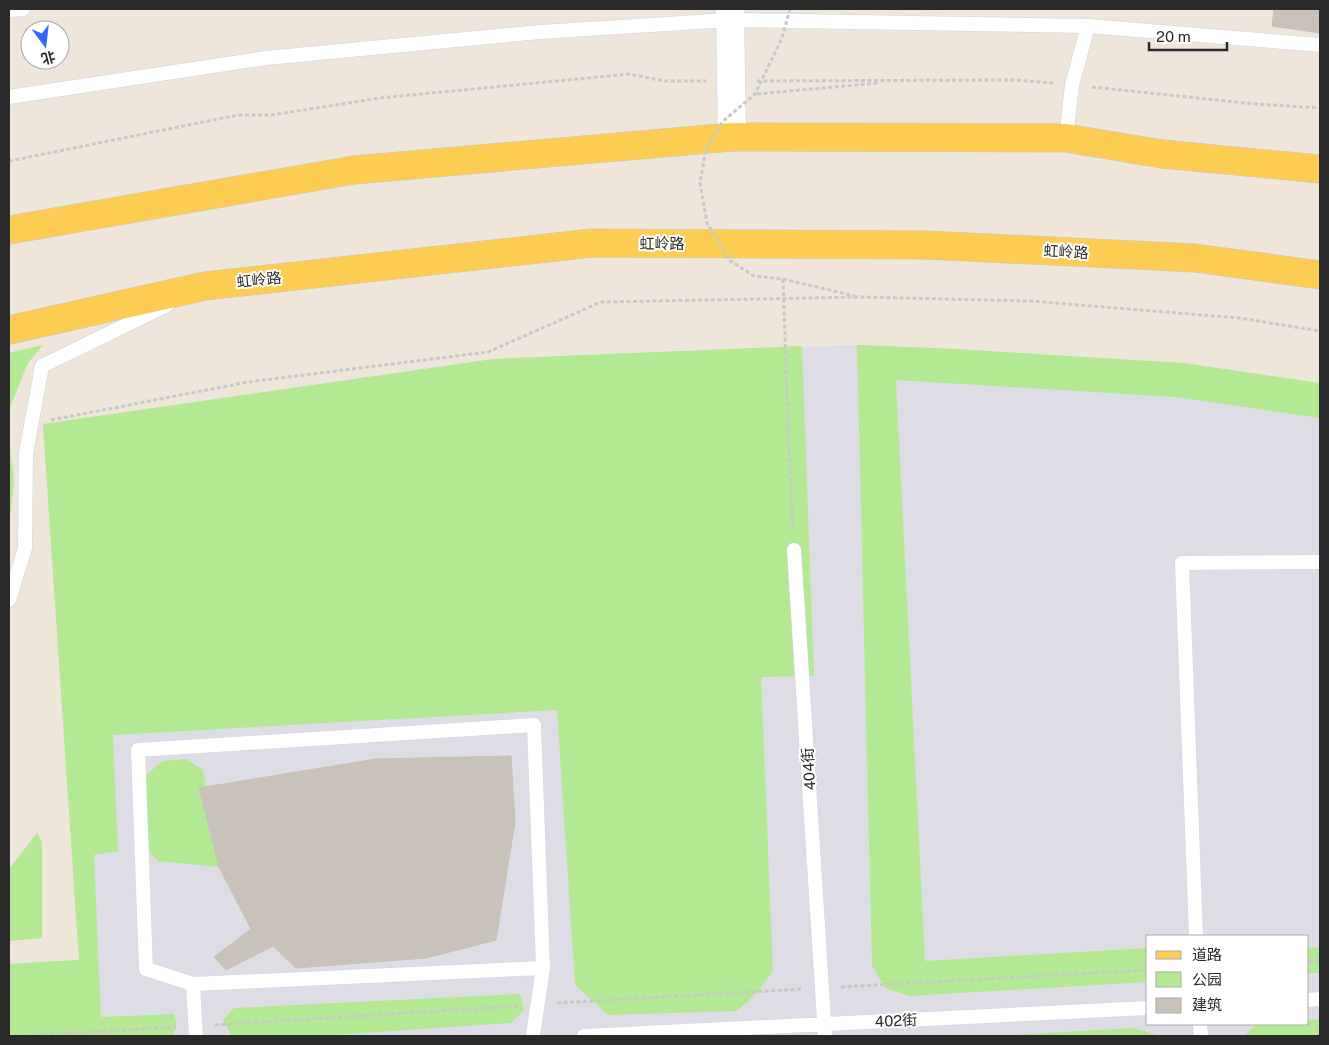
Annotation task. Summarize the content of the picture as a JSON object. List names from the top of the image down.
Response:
{
  "streets": {
    "main road": ["虹岭路"],
    "lane": ["404街", "402街"]
  },
  "crossings": [
    ["404街", "402街"]
  ],
  "legend": ["道路", "公园", "建筑"],
  "scale_bar": "20 m",
  "north": "bottom"
}
